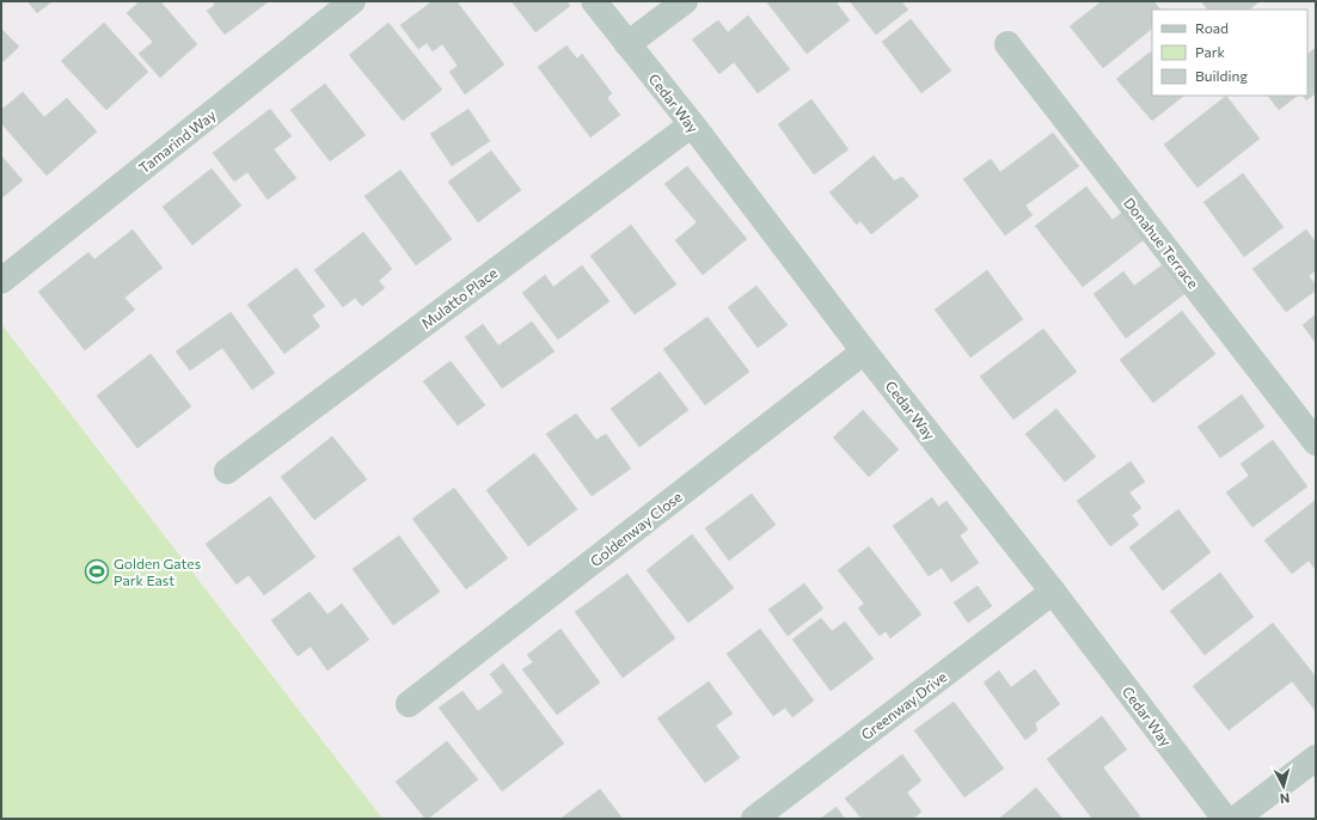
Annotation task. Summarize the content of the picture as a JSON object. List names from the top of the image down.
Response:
{
  "streets": {
    "street": [
      "Cedar Way",
      "Tamarind Way",
      "Donahue Terrace",
      "Mulatto Place",
      "Goldenway Close",
      "Greenway Drive"
    ]
  },
  "crossings": [
    ["Cedar Way", "Mulatto Place"],
    ["Cedar Way", "Goldenway Close"],
    ["Cedar Way", "Greenway Drive"]
  ],
  "places": {
    "sports": ["Golden Gates Park East"]
  },
  "legend": ["Road", "Park", "Building"],
  "north": "bottom"
}
